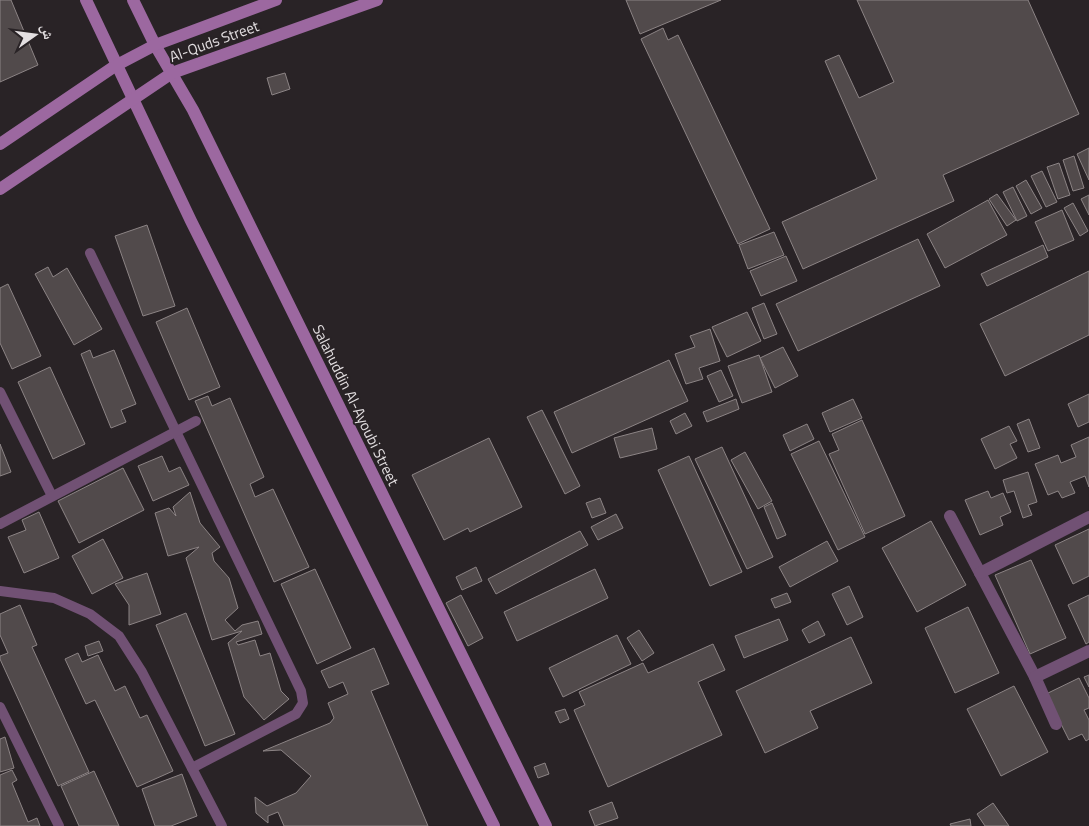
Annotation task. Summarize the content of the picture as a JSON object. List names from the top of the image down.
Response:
{
  "streets": {
    "street": ["Al-Quds Street", "Salahuddin Al-Ayoubi Street"]
  },
  "crossings": [
    ["Al-Quds Street", "Salahuddin Al-Ayoubi Street"]
  ],
  "north": "right"
}
